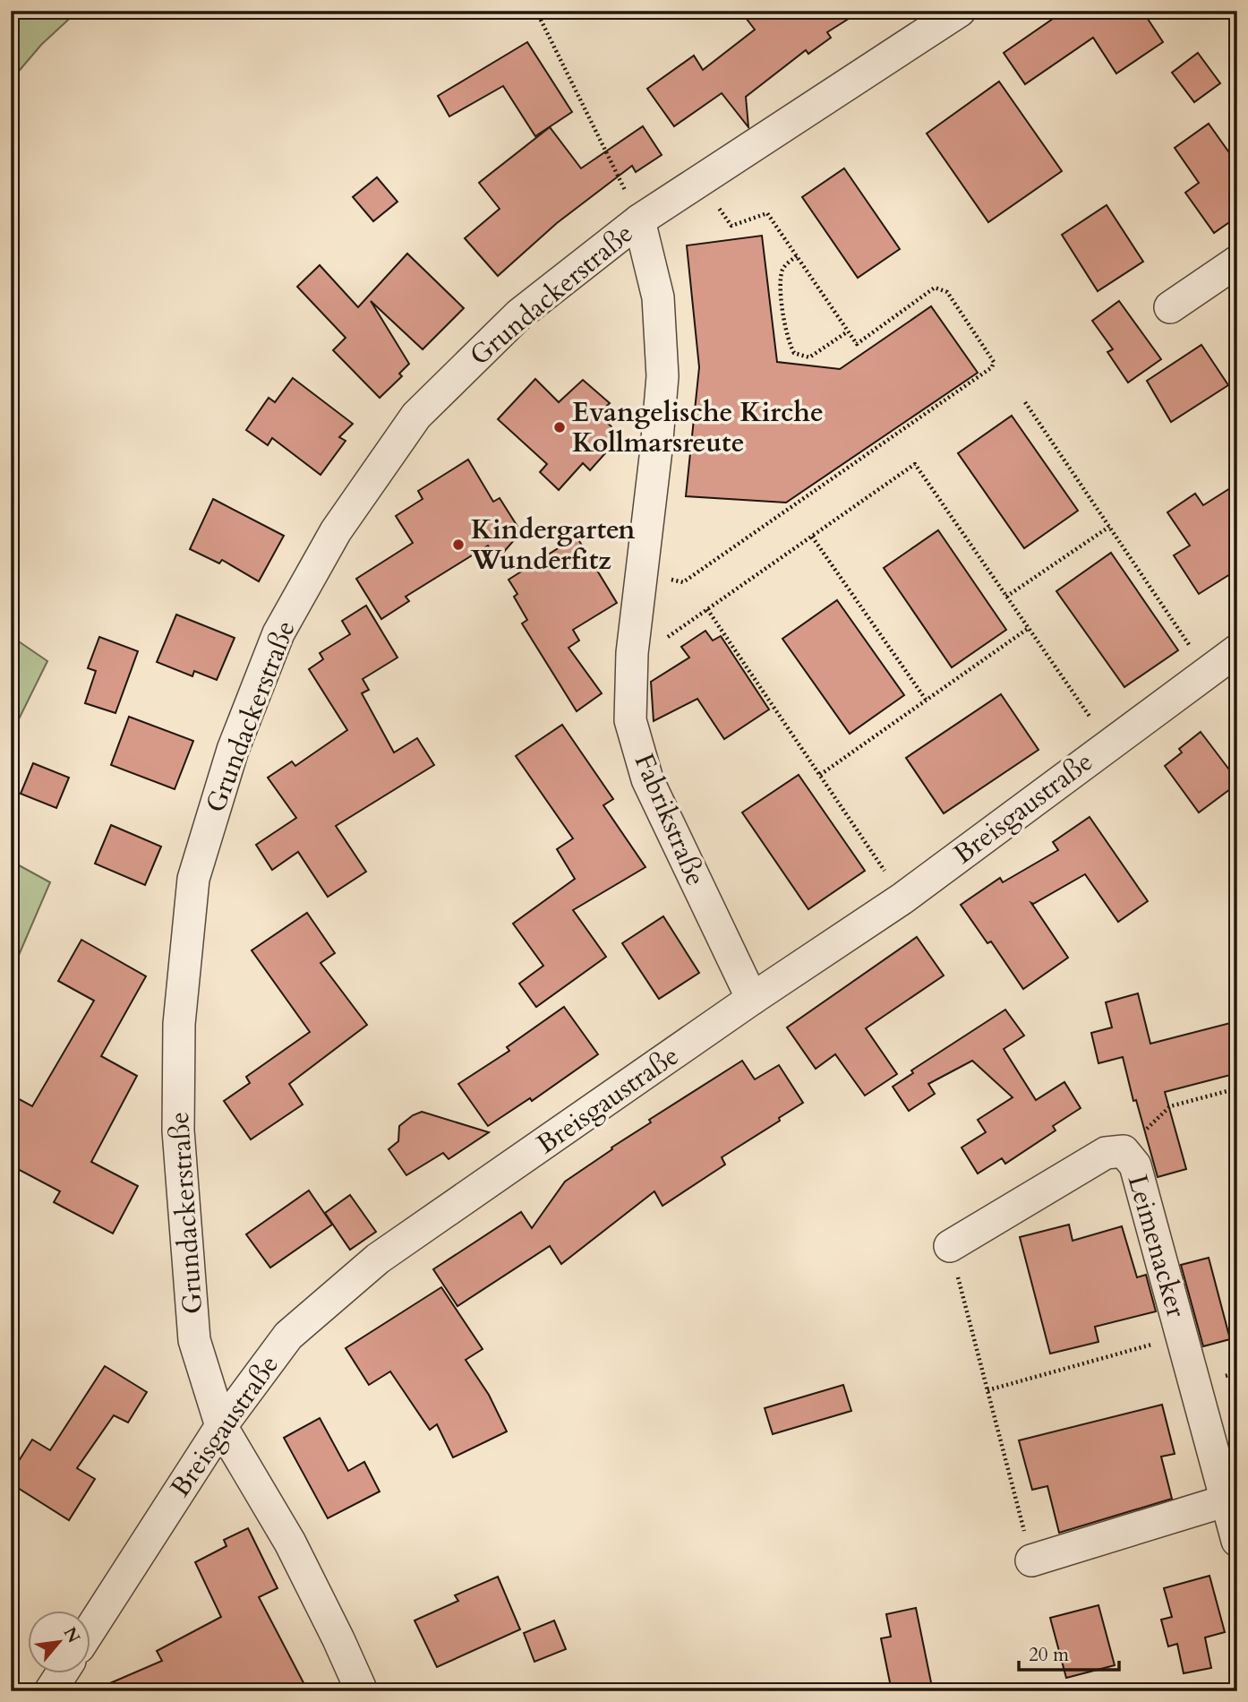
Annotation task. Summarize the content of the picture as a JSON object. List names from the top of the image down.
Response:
{
  "streets": {
    "street": [
      "Grundackerstraße",
      "Breisgaustraße",
      "Fabrikstraße",
      "Leimenacker"
    ]
  },
  "crossings": [
    ["Grundackerstraße", "Breisgaustraße"],
    ["Grundackerstraße", "Fabrikstraße"],
    ["Breisgaustraße", "Fabrikstraße"]
  ],
  "places": ["Evangelische Kirche Kollmarsreute", "Kindergarten Wunderfitz"],
  "scale_bar": "20 m",
  "north": "top right"
}
